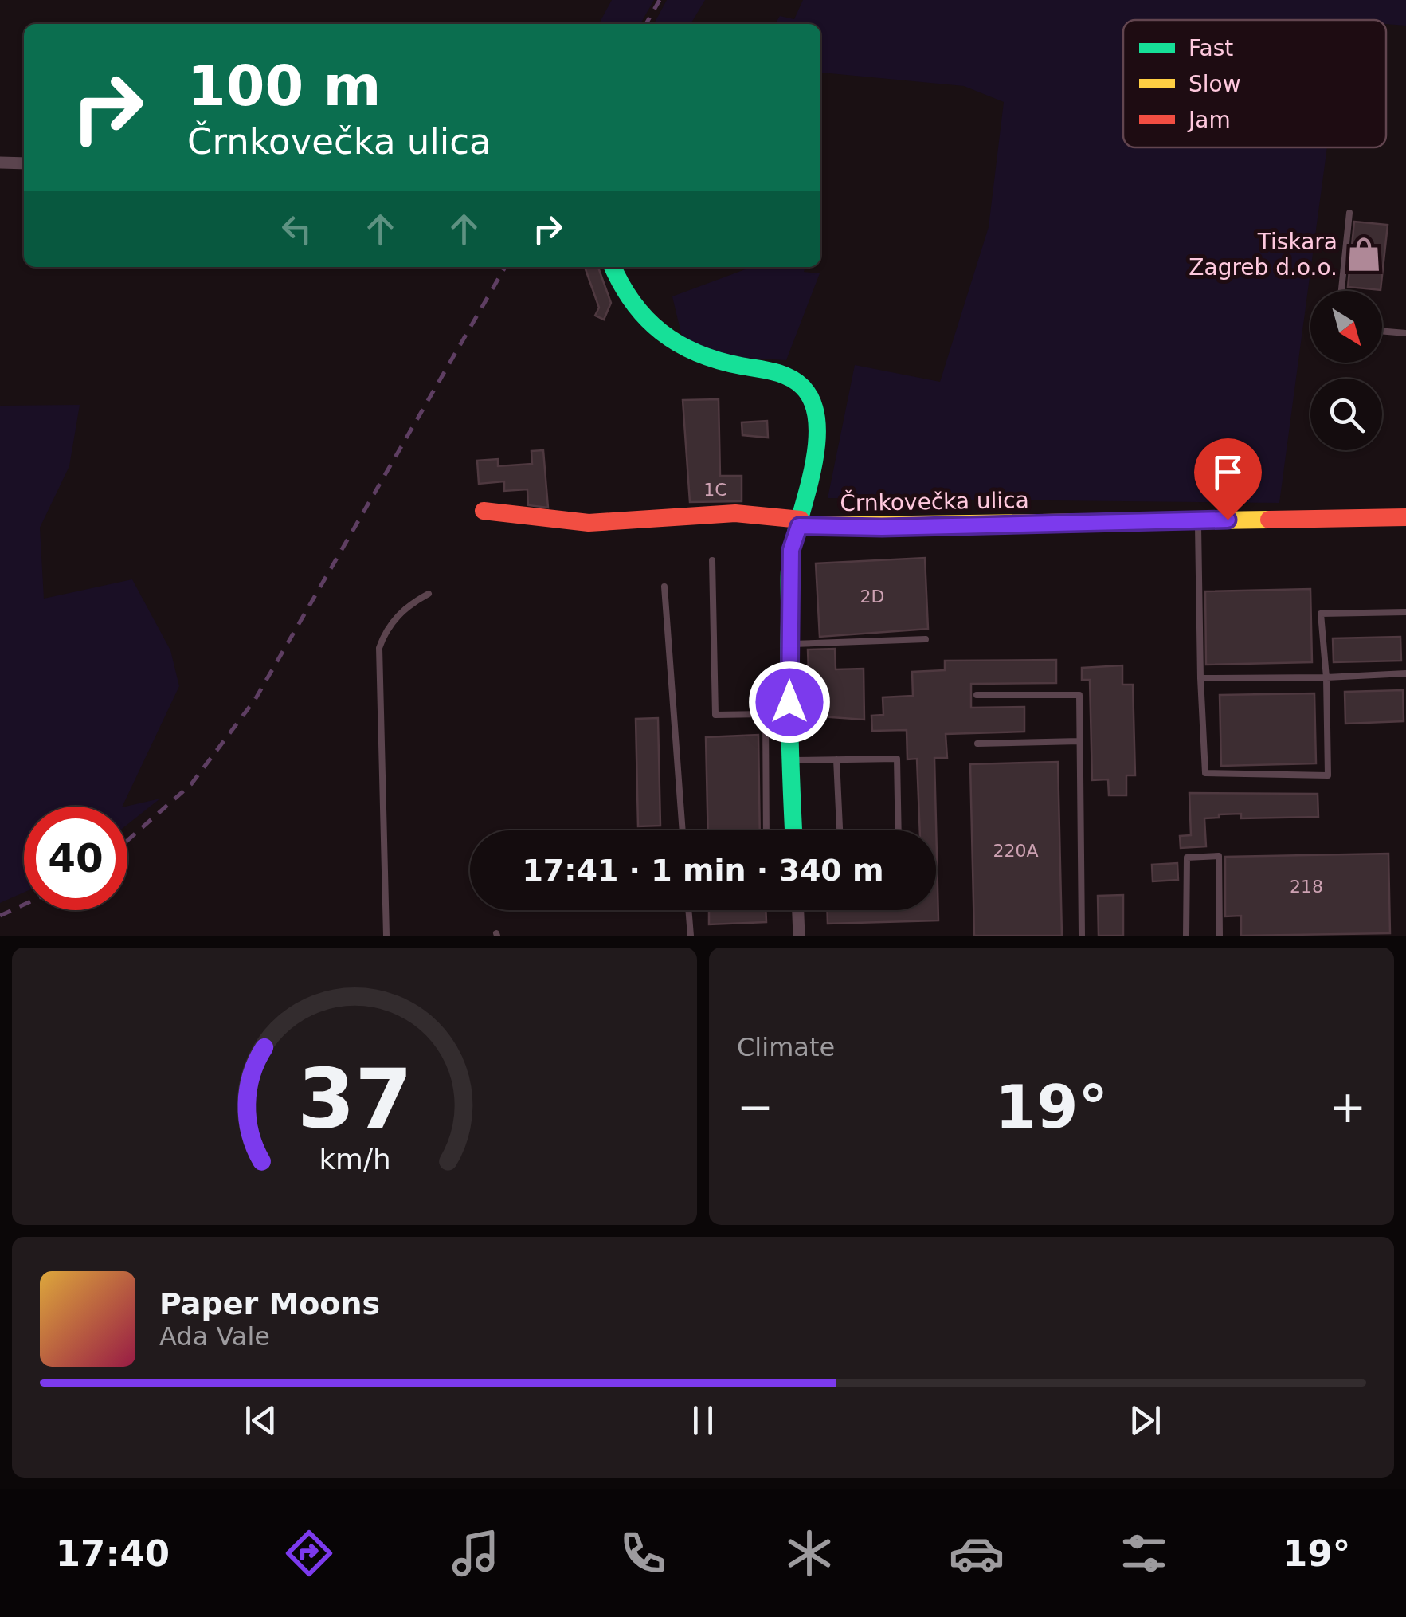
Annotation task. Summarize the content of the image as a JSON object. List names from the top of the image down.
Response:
{
  "streets": {
    "street": ["Črnkovečka ulica"]
  },
  "places": {
    "shop": ["Tiskara Zagreb d.o.o."]
  },
  "house_numbers": [
    "1C",
    "2D",
    "220A",
    "218"
  ],
  "legend": ["Fast", "Slow", "Jam"],
  "north": "bottom right",
  "page": {
    "turn": ["100 m", "Črnkovečka ulica"],
    "limit": "40",
    "trip": "17:41 · 1 min · 340 m",
    "tile": "Climate",
    "heat": ["−", "19°", "+"],
    "song": ["Paper Moons", "Ada Vale"],
    "tabs": ["17:40", "19°"],
    "gauge": ["37", "km/h"]
  }
}
